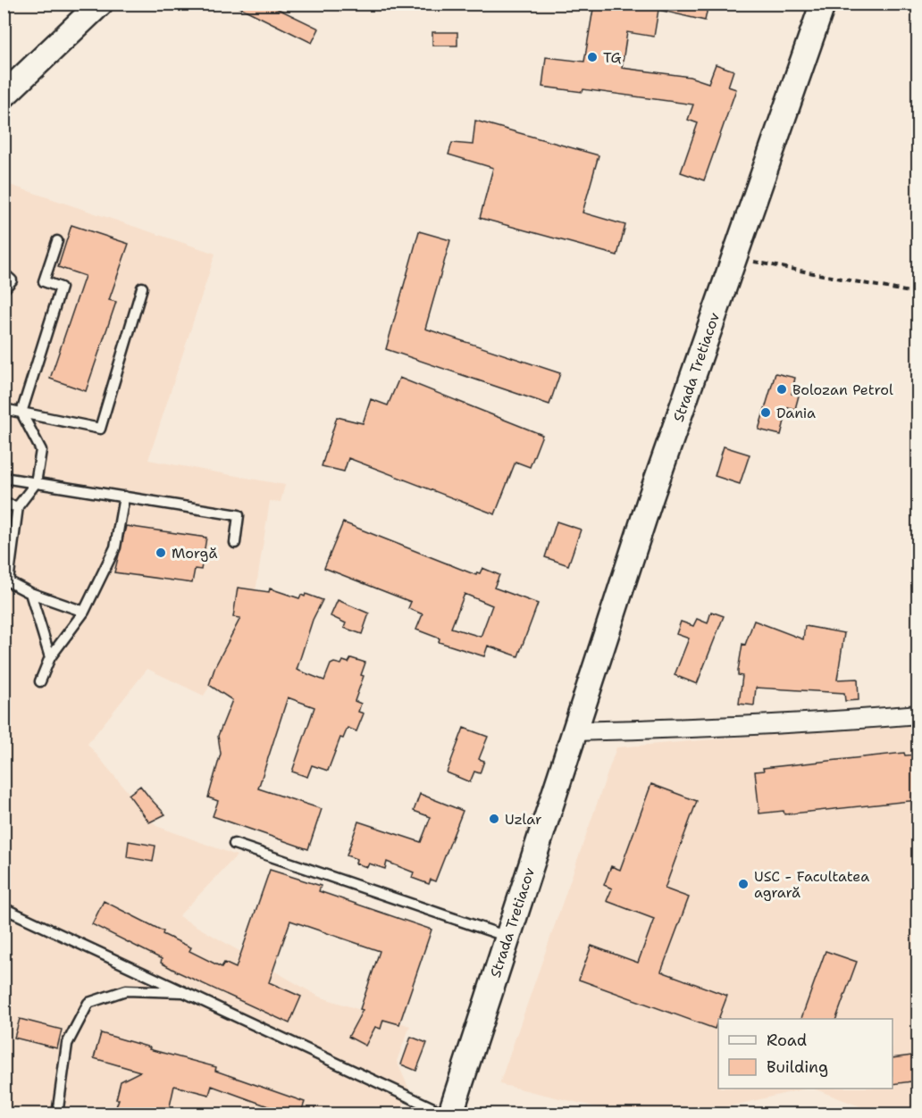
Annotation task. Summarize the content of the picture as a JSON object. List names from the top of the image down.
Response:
{
  "streets": {
    "street": ["Strada Tretiacov"]
  },
  "places": [
    "TG",
    "Bolozan Petrol",
    "Dania",
    "Morgă",
    "Uzlar",
    "USC - Facultatea agrară"
  ],
  "legend": ["Road", "Building"]
}
